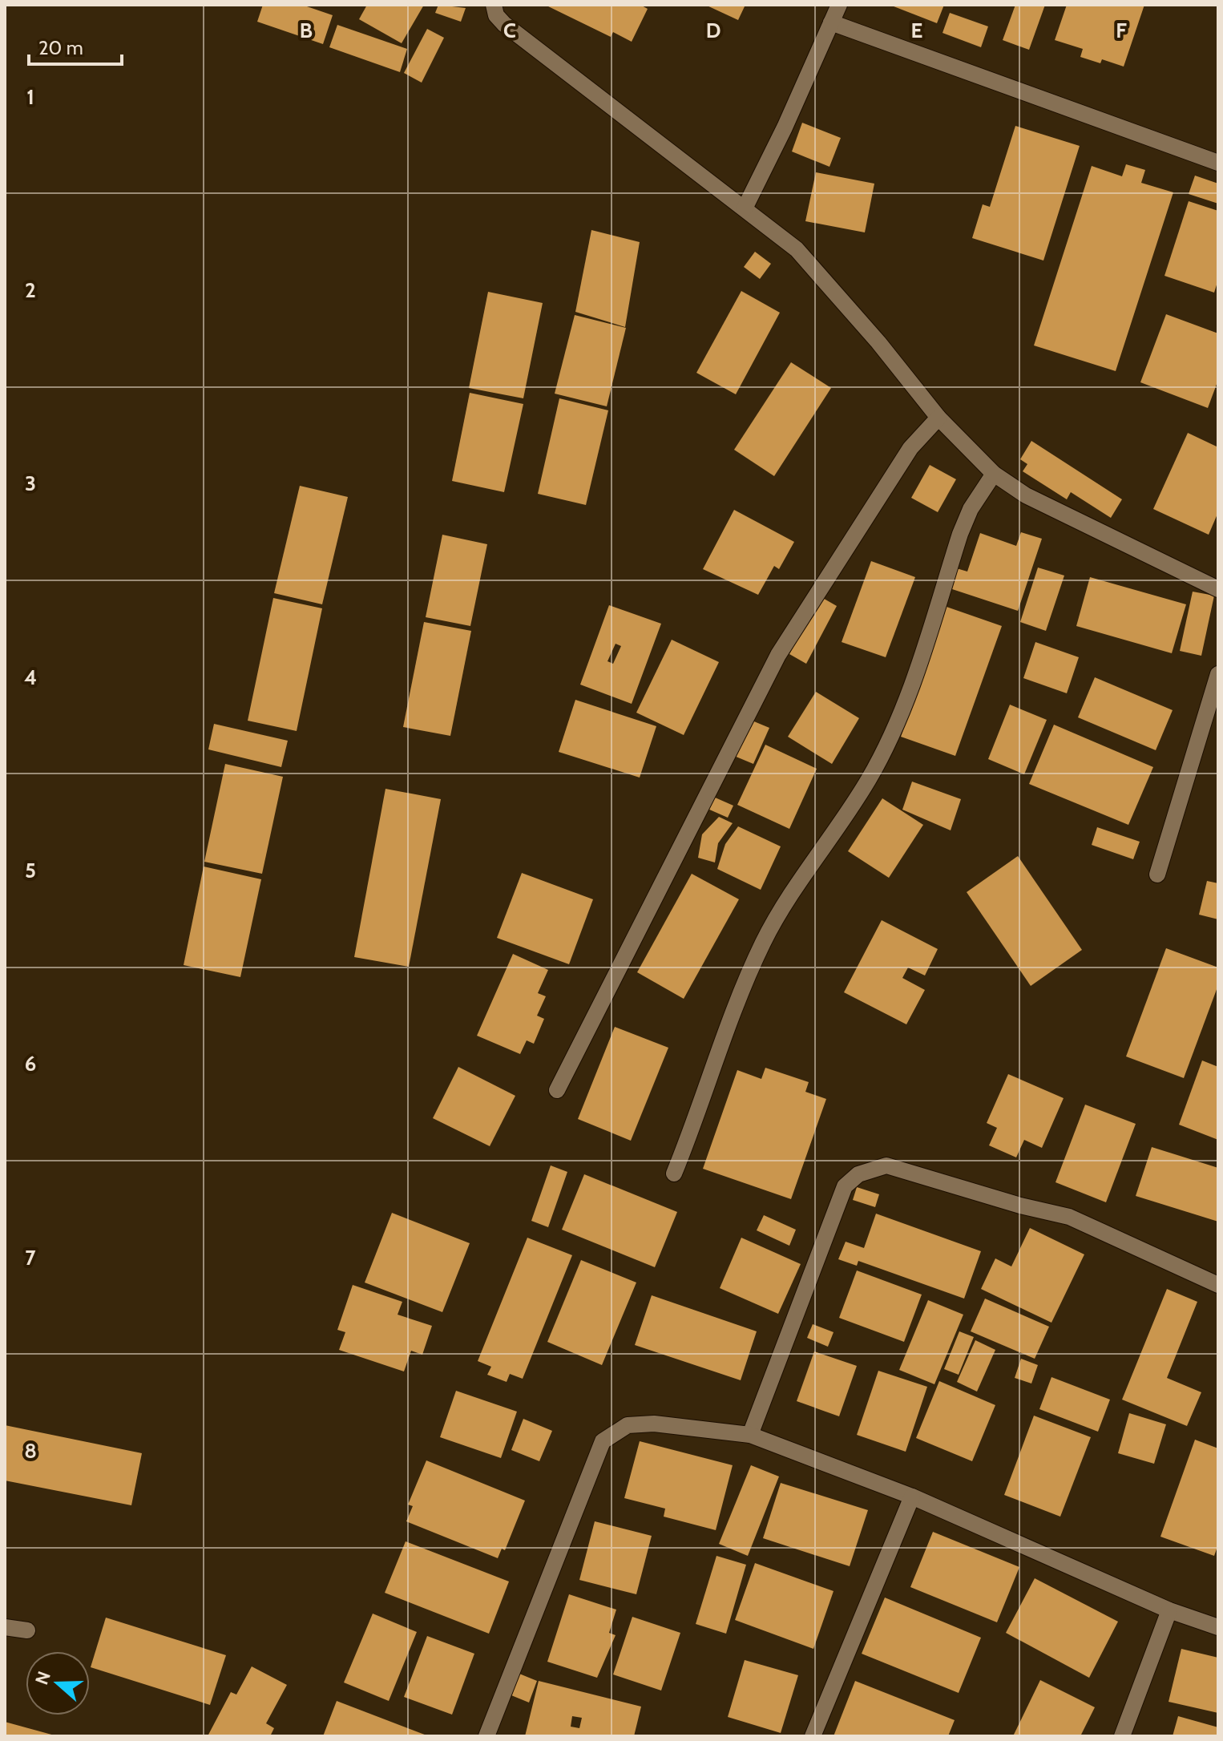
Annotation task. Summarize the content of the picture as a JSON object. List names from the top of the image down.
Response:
{
  "scale_bar": "20 m",
  "north": "left",
  "grid": {
    "columns": [
      "B",
      "C",
      "D",
      "E",
      "F"
    ],
    "rows": [
      "1",
      "2",
      "3",
      "4",
      "5",
      "6",
      "7",
      "8"
    ]
  }
}
